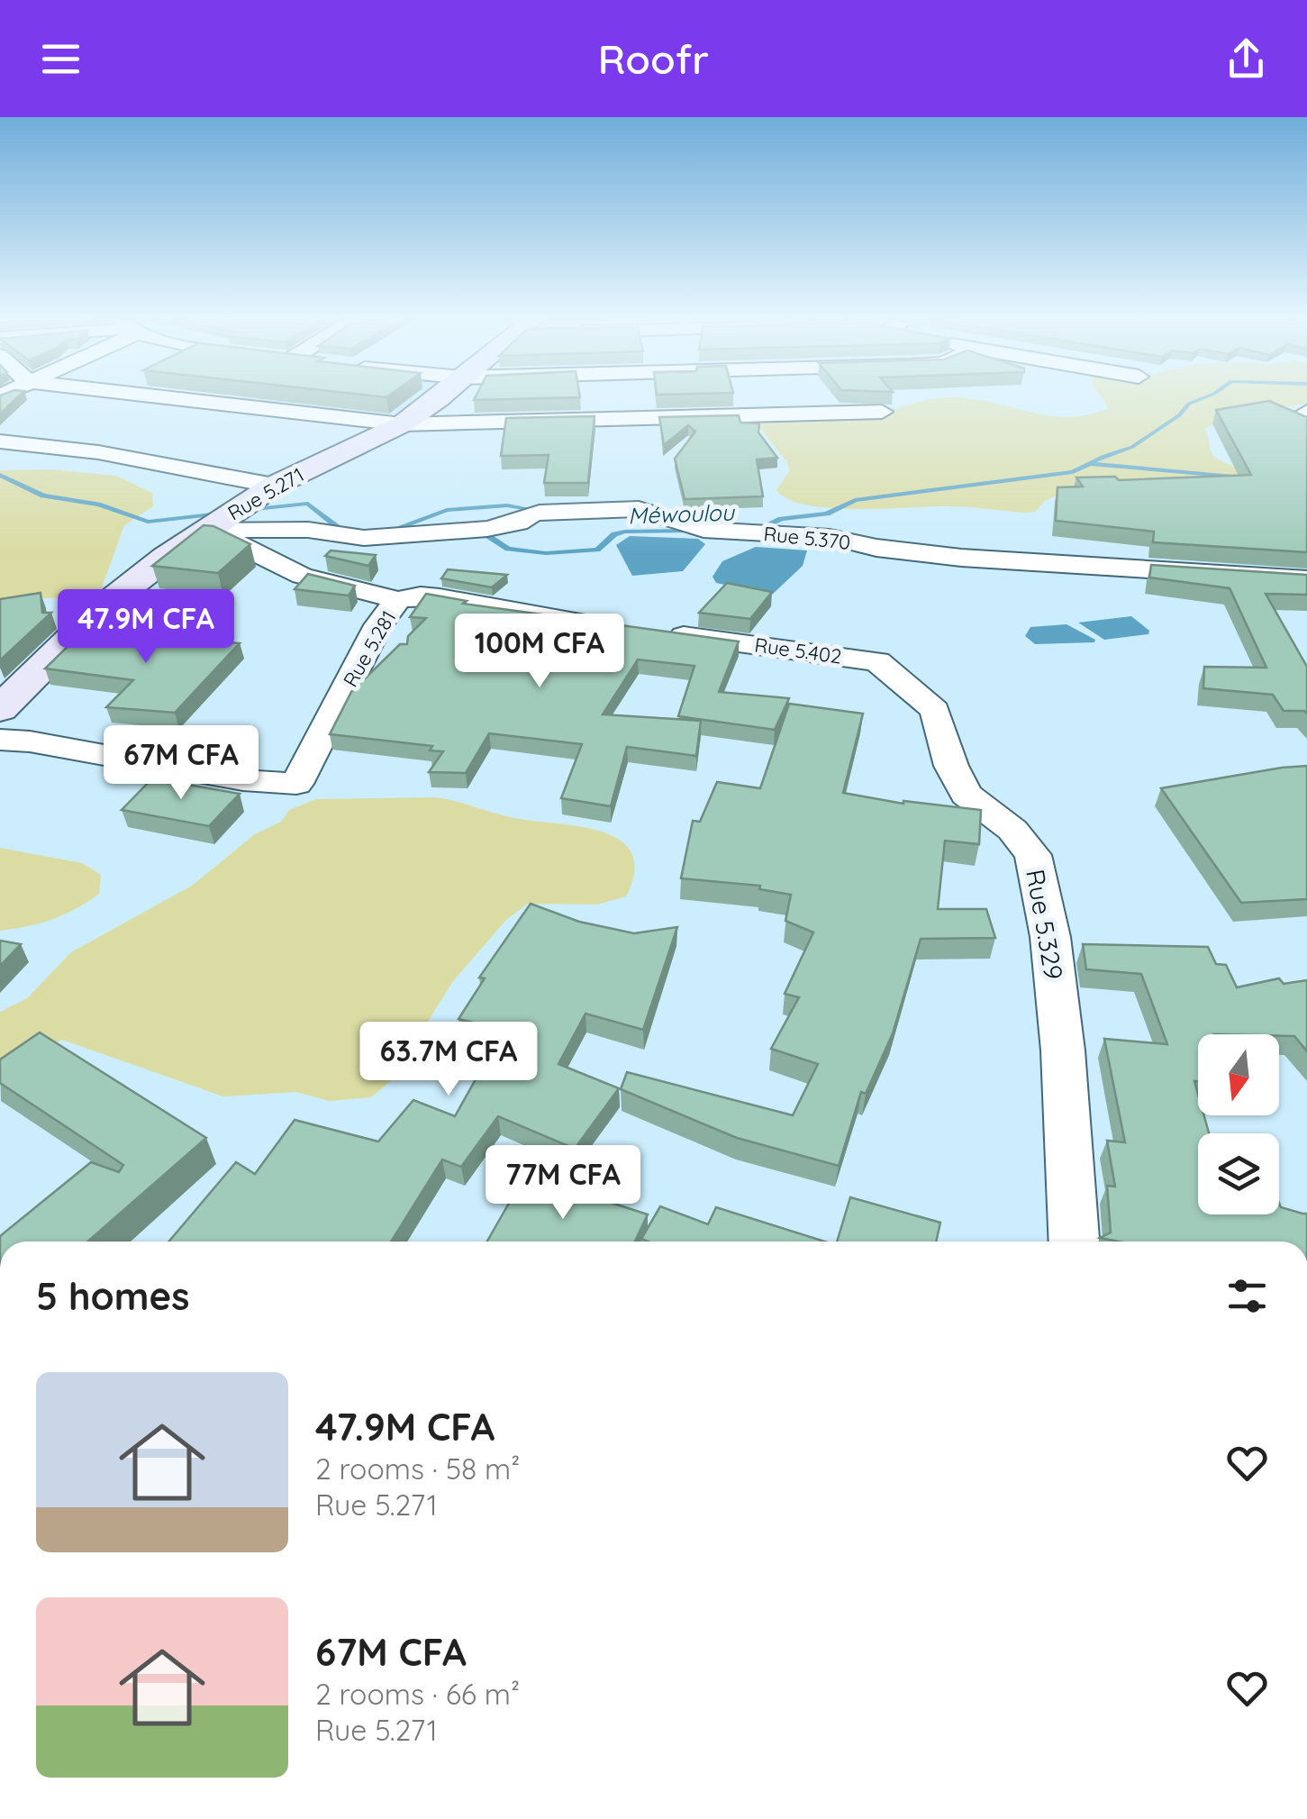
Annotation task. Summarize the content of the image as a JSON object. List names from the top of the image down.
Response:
{
  "streets": {
    "street": [
      "Rue 5.271",
      "Rue 5.370",
      "Rue 5.281",
      "Rue 5.402",
      "Rue 5.329"
    ]
  },
  "crossings": [
    ["Rue 5.271", "Rue 5.370"],
    ["Rue 5.271", "Rue 5.281"],
    ["Rue 5.370", "Rue 5.281"],
    ["Rue 5.402", "Rue 5.329"]
  ],
  "water": ["Méwoulou"],
  "north": "bottom",
  "page": {
    "header": "Roofr",
    "price": [
      "47.9M CFA",
      "100M CFA",
      "67M CFA",
      "63.7M CFA",
      "77M CFA"
    ],
    "heading": "5 homes",
    "list": [
      {
        "name": "47.9M CFA",
        "note": "2 rooms · 58 m² · Rue 5.271"
      },
      {
        "name": "67M CFA",
        "note": "2 rooms · 66 m² · Rue 5.271"
      }
    ]
  }
}
